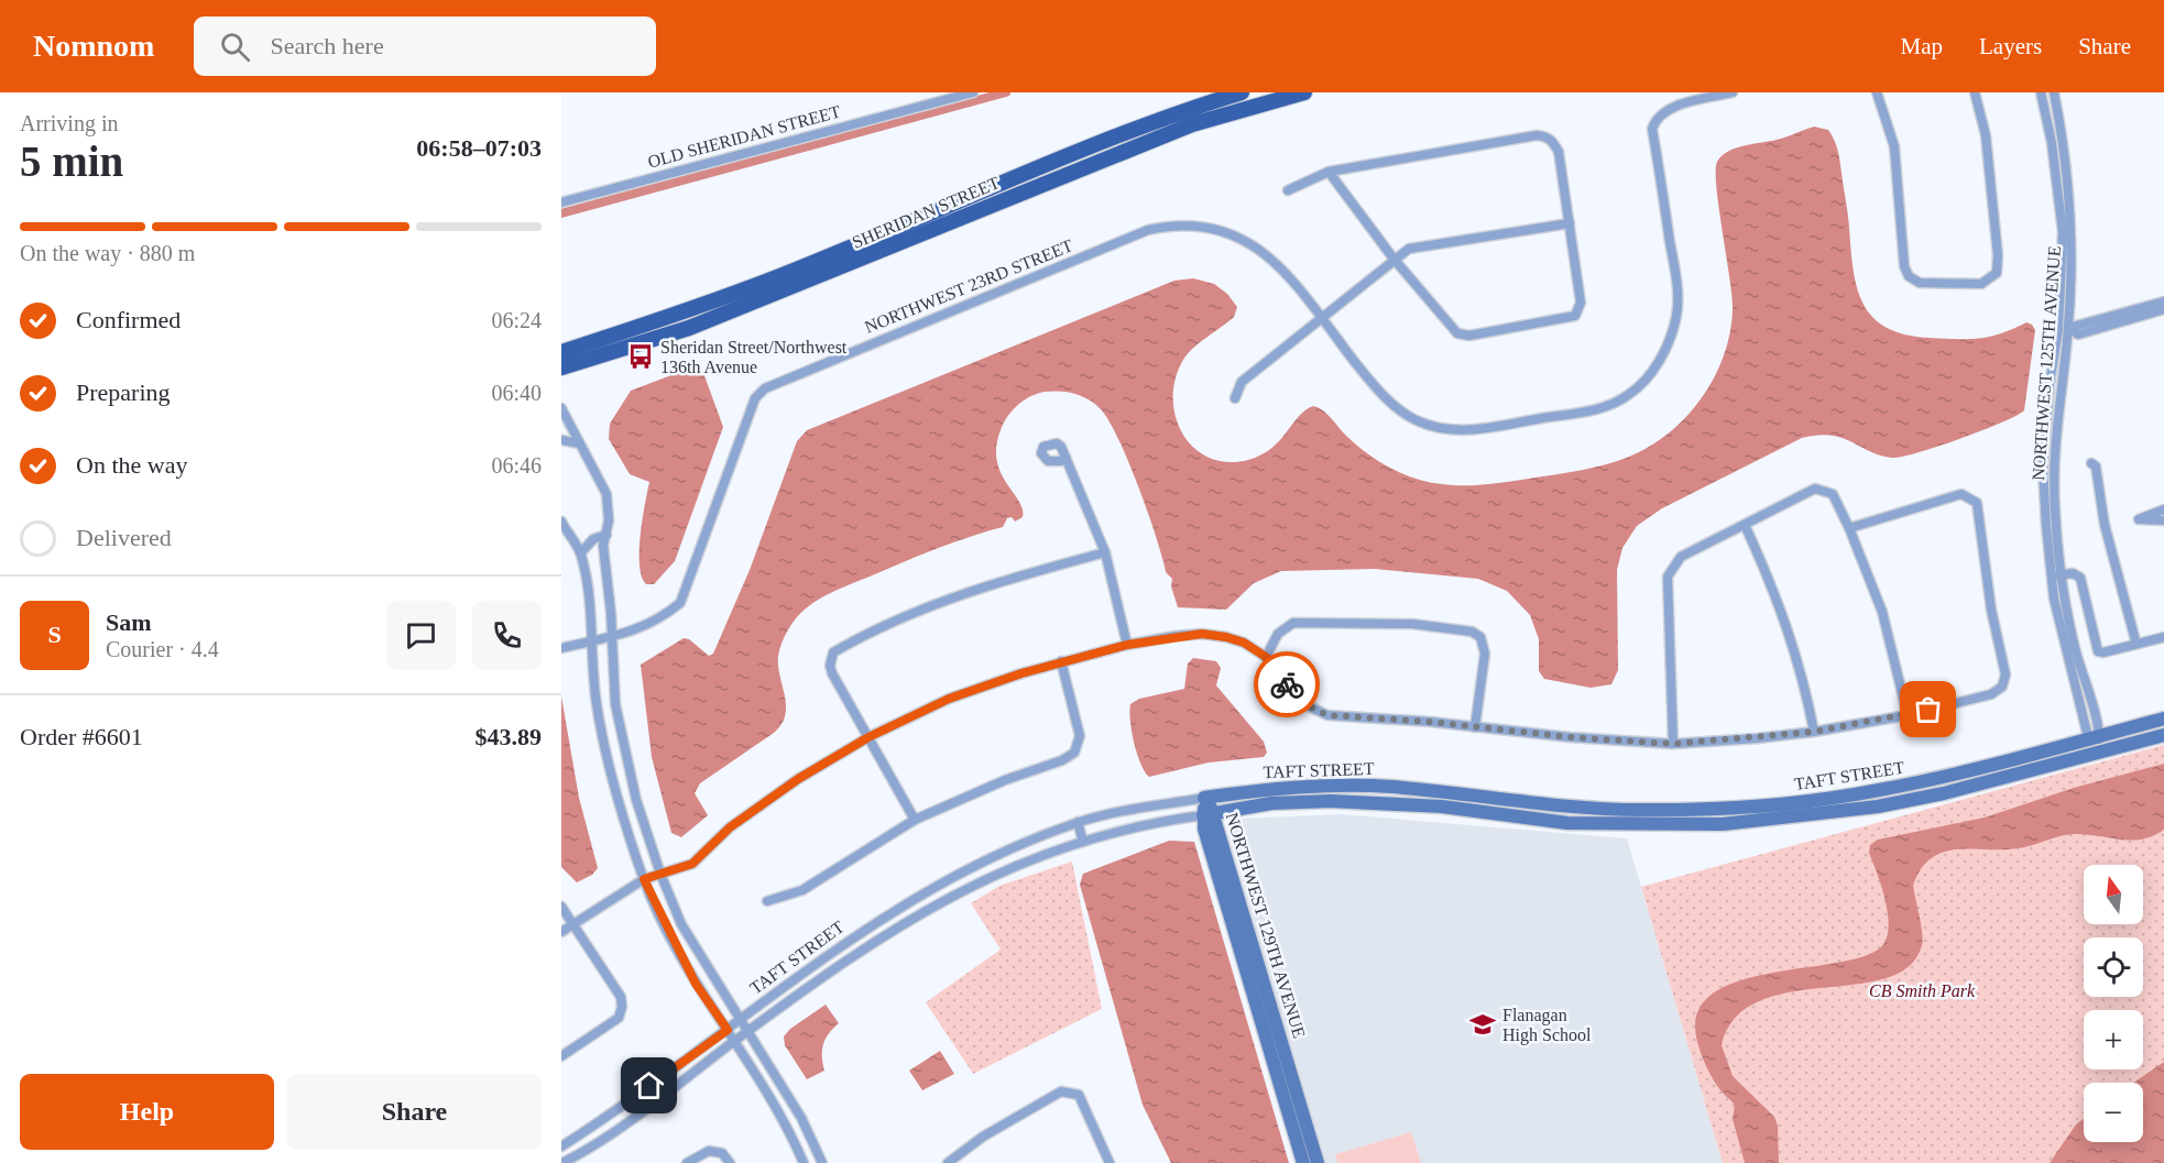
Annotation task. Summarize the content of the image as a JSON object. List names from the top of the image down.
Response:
{
  "streets": {
    "main road": ["SHERIDAN STREET"],
    "street": [
      "OLD SHERIDAN STREET",
      "NORTHWEST 23RD STREET",
      "NORTHWEST 125TH AVENUE",
      "TAFT STREET",
      "NORTHWEST 129TH AVENUE"
    ]
  },
  "crossings": [
    ["NORTHWEST 125TH AVENUE", "TAFT STREET"],
    ["TAFT STREET", "NORTHWEST 129TH AVENUE"]
  ],
  "parks": ["CB Smith Park"],
  "places": {
    "bus stop": ["Sheridan Street/Northwest 136th Avenue"],
    "school or university": ["Flanagan High School"]
  },
  "north": "top",
  "page": {
    "header": "Nomnom",
    "search": "Search here",
    "nav": ["Map", "Layers", "Share"],
    "heading": ["5 min", "Arriving in", "06:58–07:03"],
    "panel": [
      "Sam",
      "Courier · 4.4",
      "Order #6601",
      "$43.89"
    ],
    "bar": "On the way · 880 m",
    "list": [
      ["Confirmed", "06:24"],
      ["Preparing", "06:40"],
      ["On the way", "06:46"],
      "Delivered"
    ],
    "round": "S",
    "map_buttons": ["+", "−"],
    "buttons": ["Help", "Share"]
  }
}
